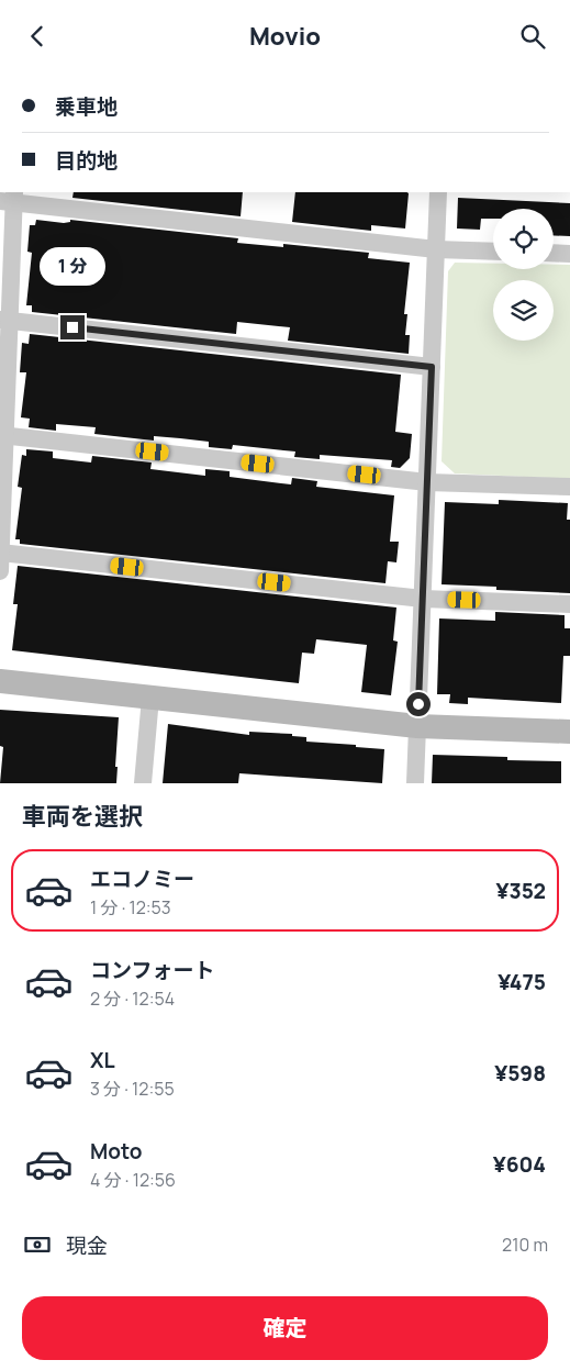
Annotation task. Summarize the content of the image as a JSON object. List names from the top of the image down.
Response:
{
  "page": {
    "header": "Movio",
    "banner": ["乗車地", "目的地"],
    "bubble": "1 分",
    "heading": "車両を選択",
    "list": [
      {
        "name": "エコノミー",
        "note": "1 分 · 12:53",
        "value": "¥352"
      },
      {
        "name": "コンフォート",
        "note": "2 分 · 12:54",
        "value": "¥475"
      },
      {
        "name": "XL",
        "note": "3 分 · 12:55",
        "value": "¥598"
      },
      {
        "name": "Moto",
        "note": "4 分 · 12:56",
        "value": "¥604"
      }
    ],
    "pay": ["現金", "210 m"],
    "buttons": "確定"
  }
}
